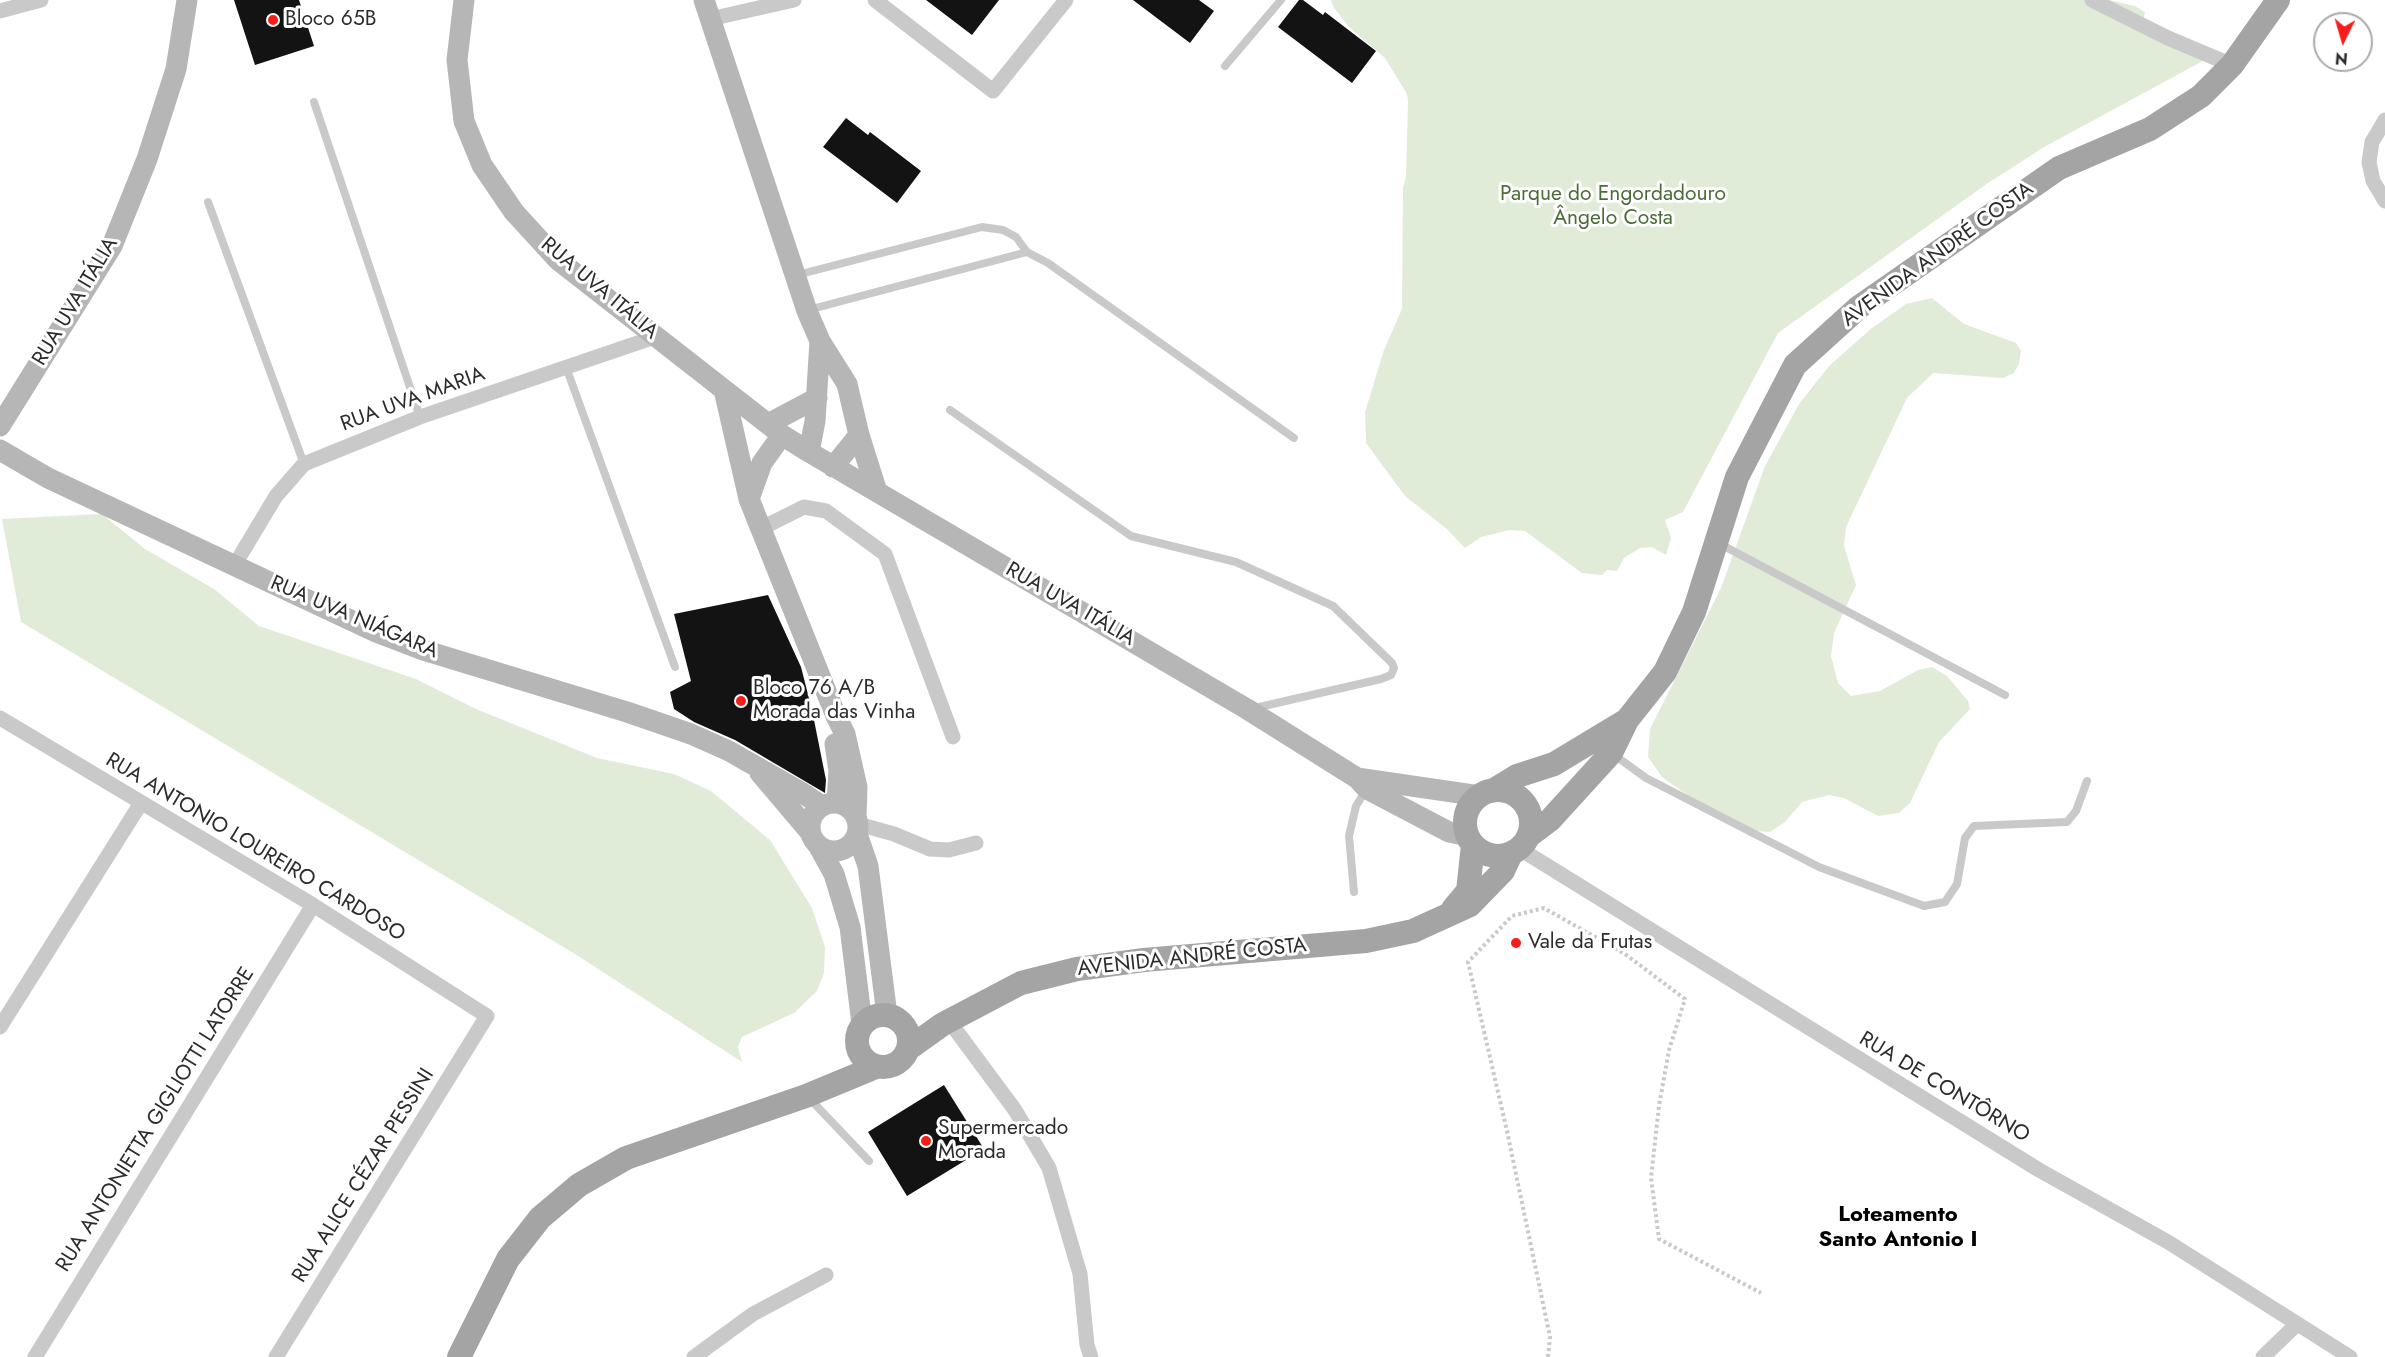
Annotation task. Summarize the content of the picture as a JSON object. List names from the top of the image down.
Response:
{
  "streets": {
    "main road": ["AVENIDA ANDRÉ COSTA"],
    "street": [
      "RUA UVA ITÁLIA",
      "RUA UVA MARIA",
      "RUA UVA NIÁGARA",
      "RUA ANTONIO LOUREIRO CARDOSO",
      "RUA DE CONTÔRNO",
      "RUA ANTONIETTA GIGLIOTTI LATORRE",
      "RUA ALICE CÉZAR PESSINI"
    ]
  },
  "crossings": [
    ["AVENIDA ANDRÉ COSTA", "RUA UVA ITÁLIA"],
    ["AVENIDA ANDRÉ COSTA", "RUA UVA NIÁGARA"],
    ["AVENIDA ANDRÉ COSTA", "RUA DE CONTÔRNO"],
    ["RUA UVA ITÁLIA", "RUA UVA MARIA"],
    ["RUA UVA ITÁLIA", "RUA DE CONTÔRNO"],
    ["RUA UVA MARIA", "RUA UVA NIÁGARA"],
    ["RUA ANTONIO LOUREIRO CARDOSO", "RUA ANTONIETTA GIGLIOTTI LATORRE"],
    ["RUA ANTONIO LOUREIRO CARDOSO", "RUA ALICE CÉZAR PESSINI"]
  ],
  "districts": ["Loteamento Santo Antonio I"],
  "parks": ["Parque do Engordadouro Ângelo Costa"],
  "places": [
    "Bloco 65B",
    "Bloco 76 A/B Morada das Vinha",
    "Vale da Frutas",
    "Supermercado Morada"
  ],
  "north": "bottom"
}
